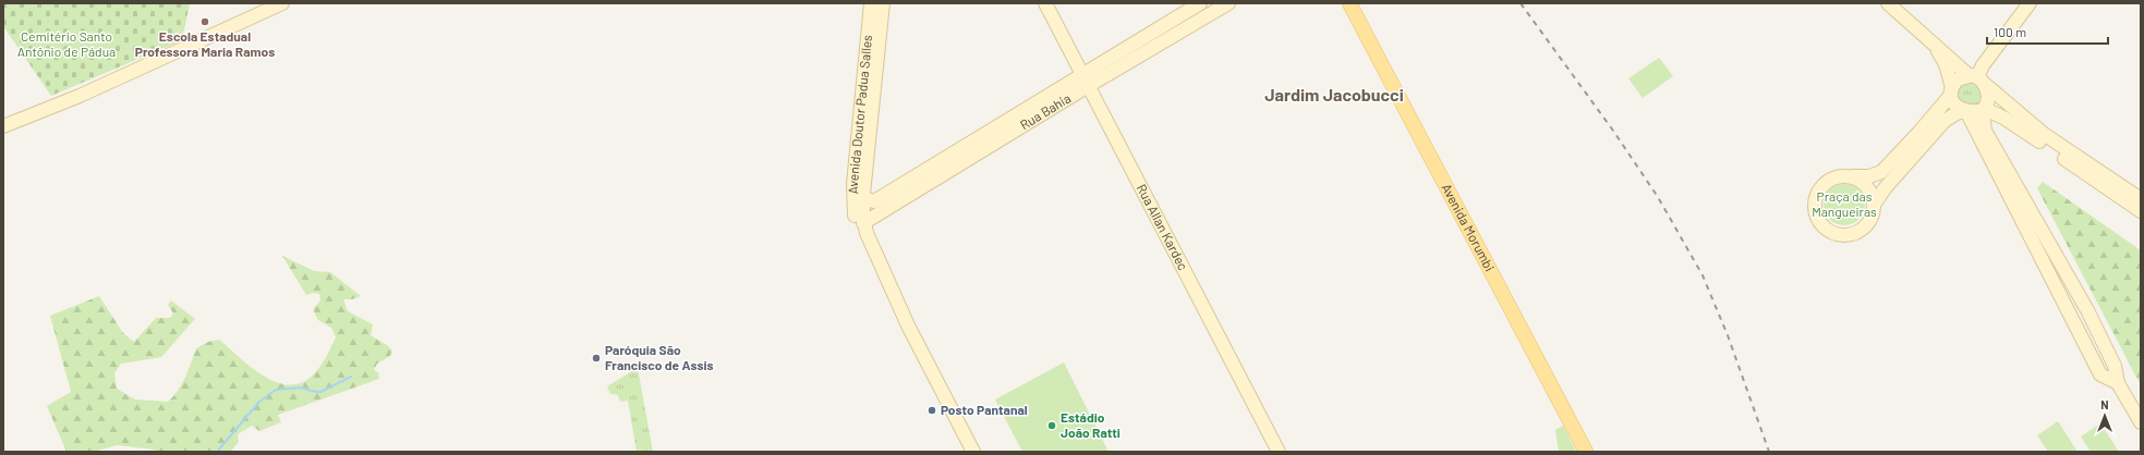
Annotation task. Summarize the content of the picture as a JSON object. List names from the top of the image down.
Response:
{
  "streets": {
    "main road": ["Avenida Morumbi"],
    "street": ["Rua Bahia", "Avenida Doutor Padua Salles", "Rua Allan Kardec"]
  },
  "crossings": [
    ["Rua Bahia", "Avenida Doutor Padua Salles"],
    ["Rua Bahia", "Rua Allan Kardec"]
  ],
  "districts": ["Jardim Jacobucci"],
  "parks": ["Cemitério Santo Antônio de Pádua", "Praça das Mangueiras"],
  "places": [
    "Escola Estadual Professora Maria Ramos",
    "Paróquia São Francisco de Assis",
    "Posto Pantanal",
    "Estádio João Ratti"
  ],
  "scale_bar": "100 m",
  "north": "top"
}
